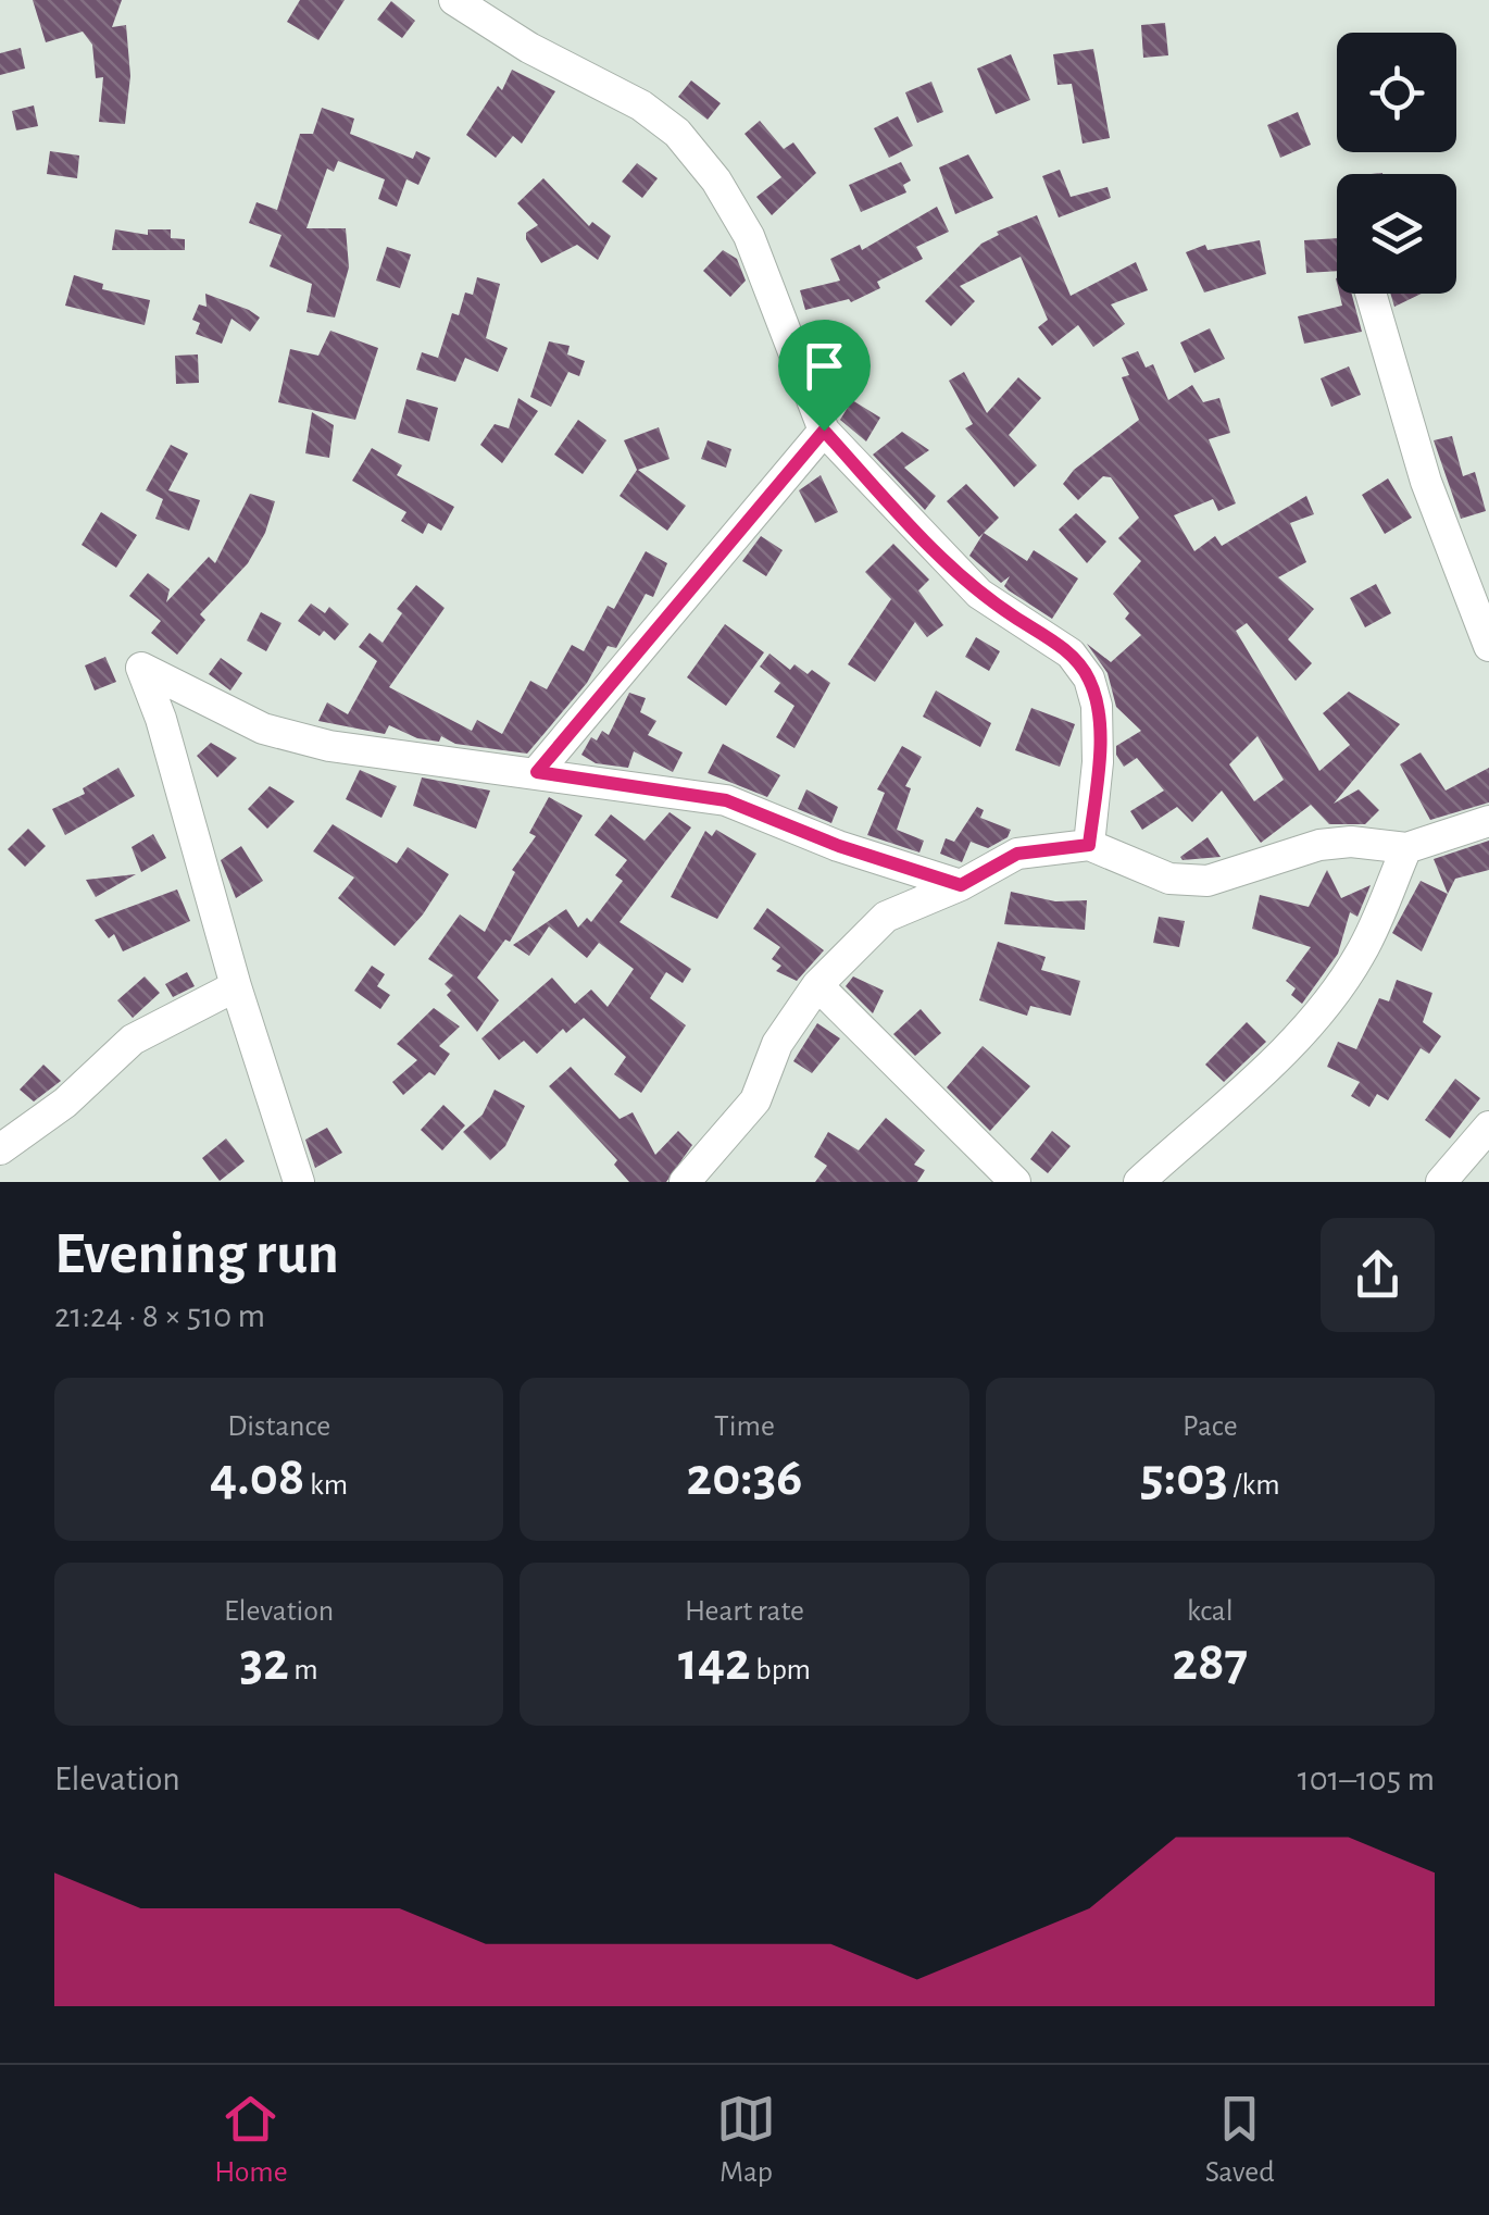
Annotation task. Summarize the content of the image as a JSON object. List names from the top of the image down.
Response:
{
  "page": {
    "heading": ["Evening run", "21:24 · 8 × 510 m"],
    "stats": [
      ["Distance", "4.08 km"],
      ["Time", "20:36"],
      ["Pace", "5:03 /km"],
      ["Elevation", "32 m"],
      ["Heart rate", "142 bpm"],
      ["kcal", "287"]
    ],
    "chart": ["Elevation", "101–105 m"],
    "tabs": ["Home", "Map", "Saved"]
  }
}
